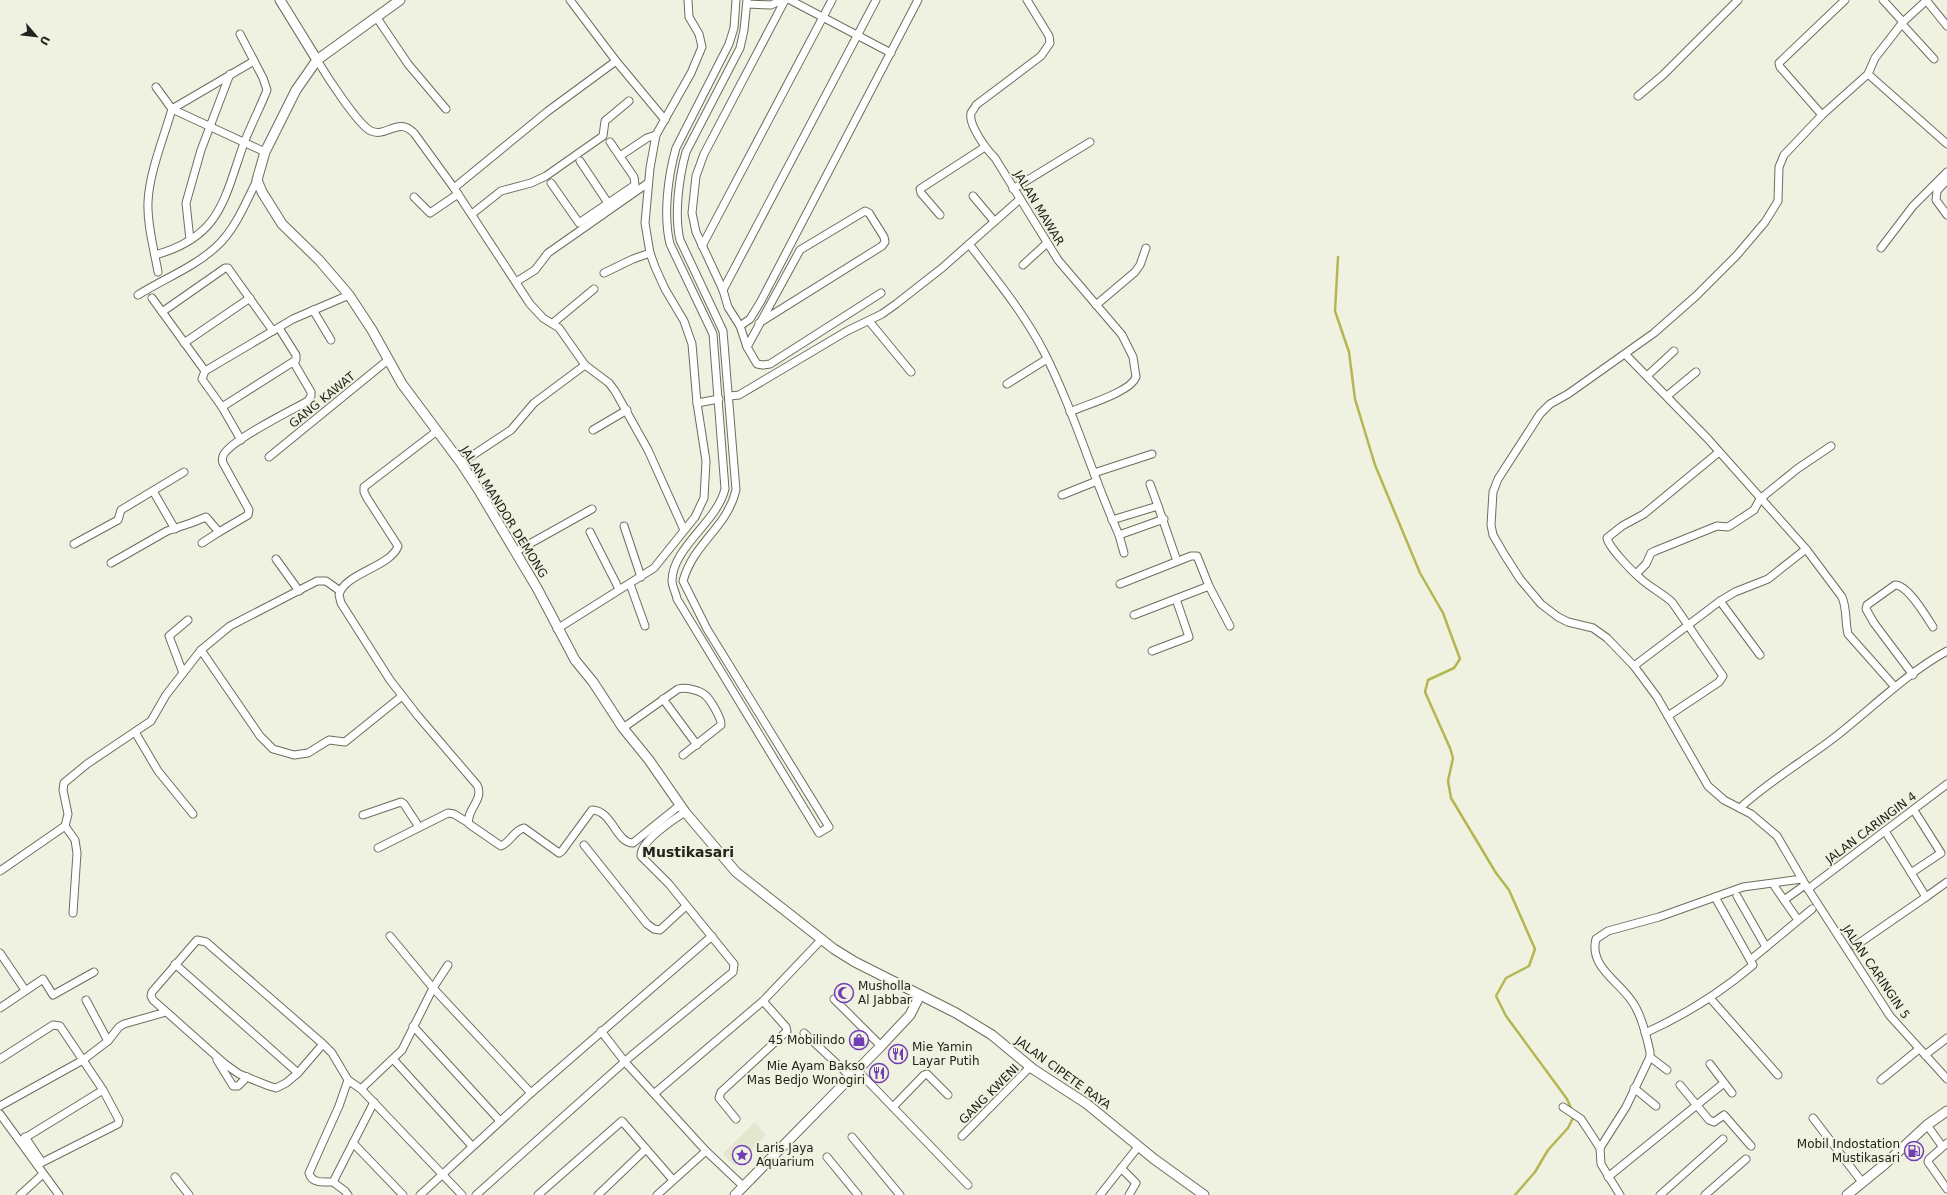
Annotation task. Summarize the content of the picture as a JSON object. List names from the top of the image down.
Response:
{
  "streets": {
    "main road": ["JALAN MANDOR DEMONG", "JALAN CIPETE RAYA"],
    "street": [
      "JALAN MAWAR",
      "GANG KAWAT",
      "JALAN CARINGIN 4",
      "JALAN CARINGIN 5",
      "GANG KWENI"
    ]
  },
  "crossings": [
    ["GANG KAWAT", "JALAN MANDOR DEMONG"],
    ["JALAN MANDOR DEMONG", "JALAN CIPETE RAYA"],
    ["JALAN CARINGIN 4", "JALAN CARINGIN 5"],
    ["JALAN CIPETE RAYA", "GANG KWENI"]
  ],
  "districts": ["Mustikasari"],
  "places": {
    "mosque": ["Musholla Al Jabbar"],
    "shop": ["45 Mobilindo"],
    "restaurant": ["Mie Yamin Layar Putih", "Mie Ayam Bakso Mas Bedjo Wonogiri"],
    "fuel station": ["Mobil Indostation Mustikasari"],
    "place": ["Laris Jaya Aquarium"]
  },
  "north": "bottom right"
}
